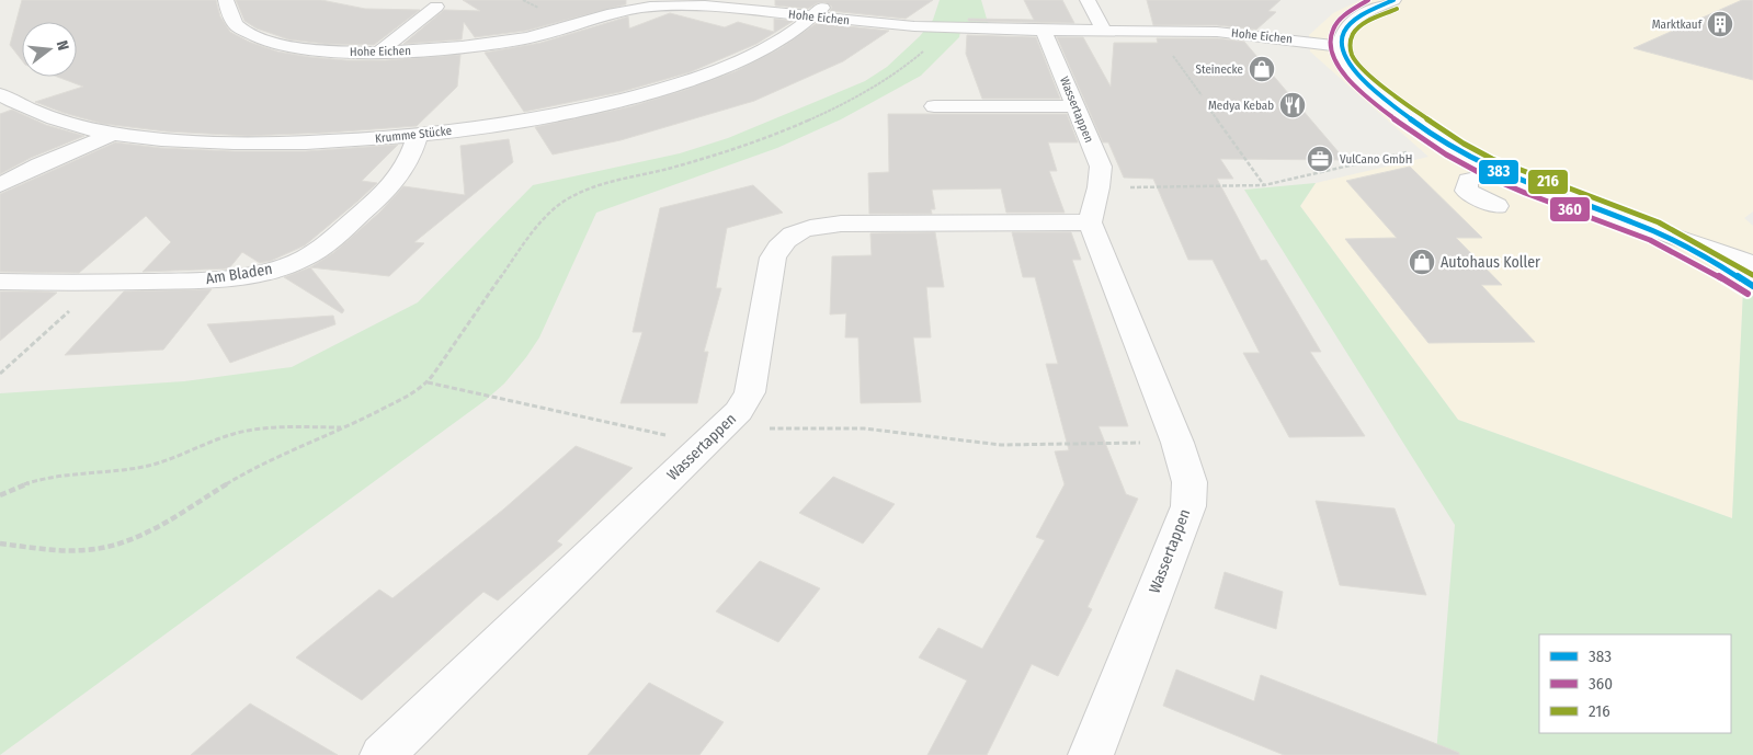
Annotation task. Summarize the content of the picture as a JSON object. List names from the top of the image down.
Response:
{
  "streets": {
    "street": [
      "Hohe Eichen",
      "Wassertappen",
      "Krumme Stücke",
      "Am Bladen"
    ]
  },
  "crossings": [
    ["Hohe Eichen", "Wassertappen"],
    ["Hohe Eichen", "Krumme Stücke"],
    ["Krumme Stücke", "Am Bladen"]
  ],
  "places": {
    "building": ["Marktkauf"],
    "shop": ["Steinecke", "Autohaus Koller"],
    "restaurant": ["Medya Kebab"],
    "office": ["VulCano GmbH"]
  },
  "lines": ["transit line 383", "transit line 360", "transit line 216"],
  "legend": ["383", "360", "216"],
  "north": "right"
}
